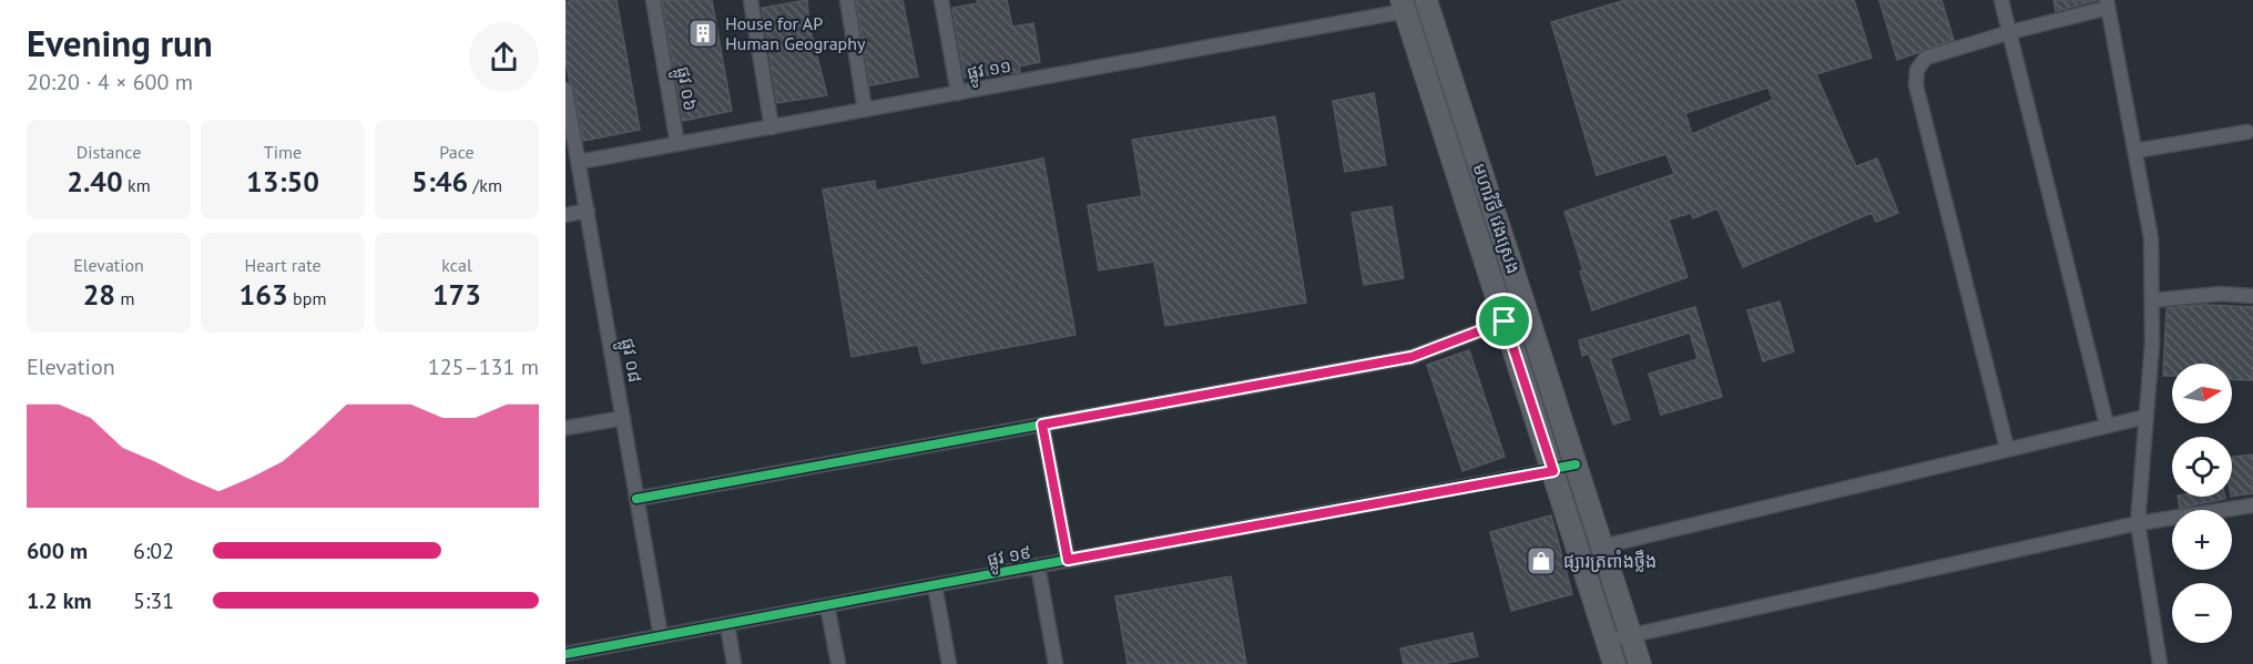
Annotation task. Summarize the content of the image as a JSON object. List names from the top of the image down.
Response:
{
  "streets": {
    "main road": ["មហាវិថី វេងស្រេង"],
    "street": [
      "ផ្លូវ ១១",
      "ផ្លូវ ០៦",
      "ផ្លូវ ០៨",
      "ផ្លូវ ១៩"
    ]
  },
  "crossings": [
    ["ផ្លូវ ១១", "ផ្លូវ ០៦"],
    ["ផ្លូវ ១១", "មហាវិថី វេងស្រេង"],
    ["ផ្លូវ ១១", "ផ្លូវ ០៨"],
    ["មហាវិថី វេងស្រេង", "ផ្លូវ ១៩"],
    ["ផ្លូវ ០៨", "ផ្លូវ ១៩"]
  ],
  "places": {
    "building": ["House for AP Human Geography"],
    "shop": ["ផ្សារត្រពាំងថ្លឹង"]
  },
  "north": "right",
  "page": {
    "heading": ["Evening run", "20:20 · 4 × 600 m"],
    "stats": [
      ["Distance", "2.40 km"],
      ["Time", "13:50"],
      ["Pace", "5:46 /km"],
      ["Elevation", "28 m"],
      ["Heart rate", "163 bpm"],
      ["kcal", "173"]
    ],
    "chart": ["Elevation", "125–131 m"],
    "map_buttons": ["+", "−"],
    "list": [
      {
        "name": "600 m",
        "note": "6:02"
      },
      {
        "name": "1.2 km",
        "note": "5:31"
      }
    ]
  }
}
